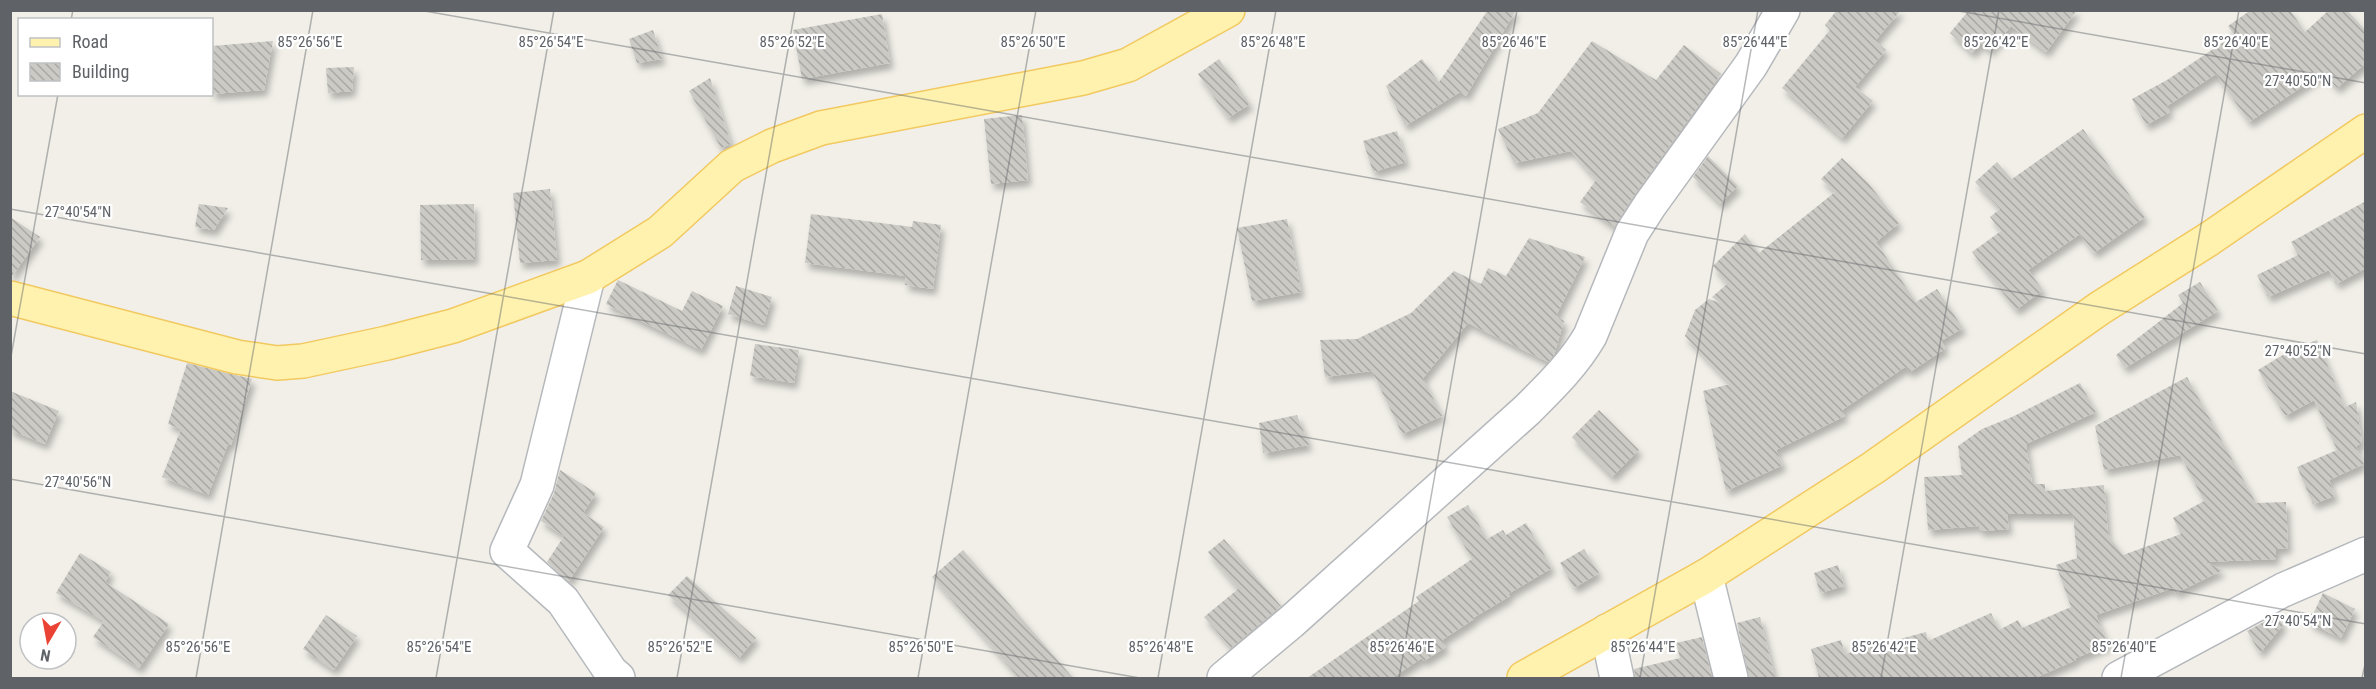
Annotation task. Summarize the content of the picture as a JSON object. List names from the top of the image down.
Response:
{
  "legend": ["Road", "Building"],
  "north": "bottom",
  "coordinates": [
    "85°26'56\"E",
    "85°26'54\"E",
    "85°26'52\"E",
    "85°26'50\"E",
    "85°26'48\"E",
    "85°26'46\"E",
    "85°26'44\"E",
    "85°26'42\"E",
    "85°26'40\"E",
    "27°40'50\"N",
    "27°40'54\"N",
    "27°40'52\"N",
    "27°40'56\"N"
  ]
}
